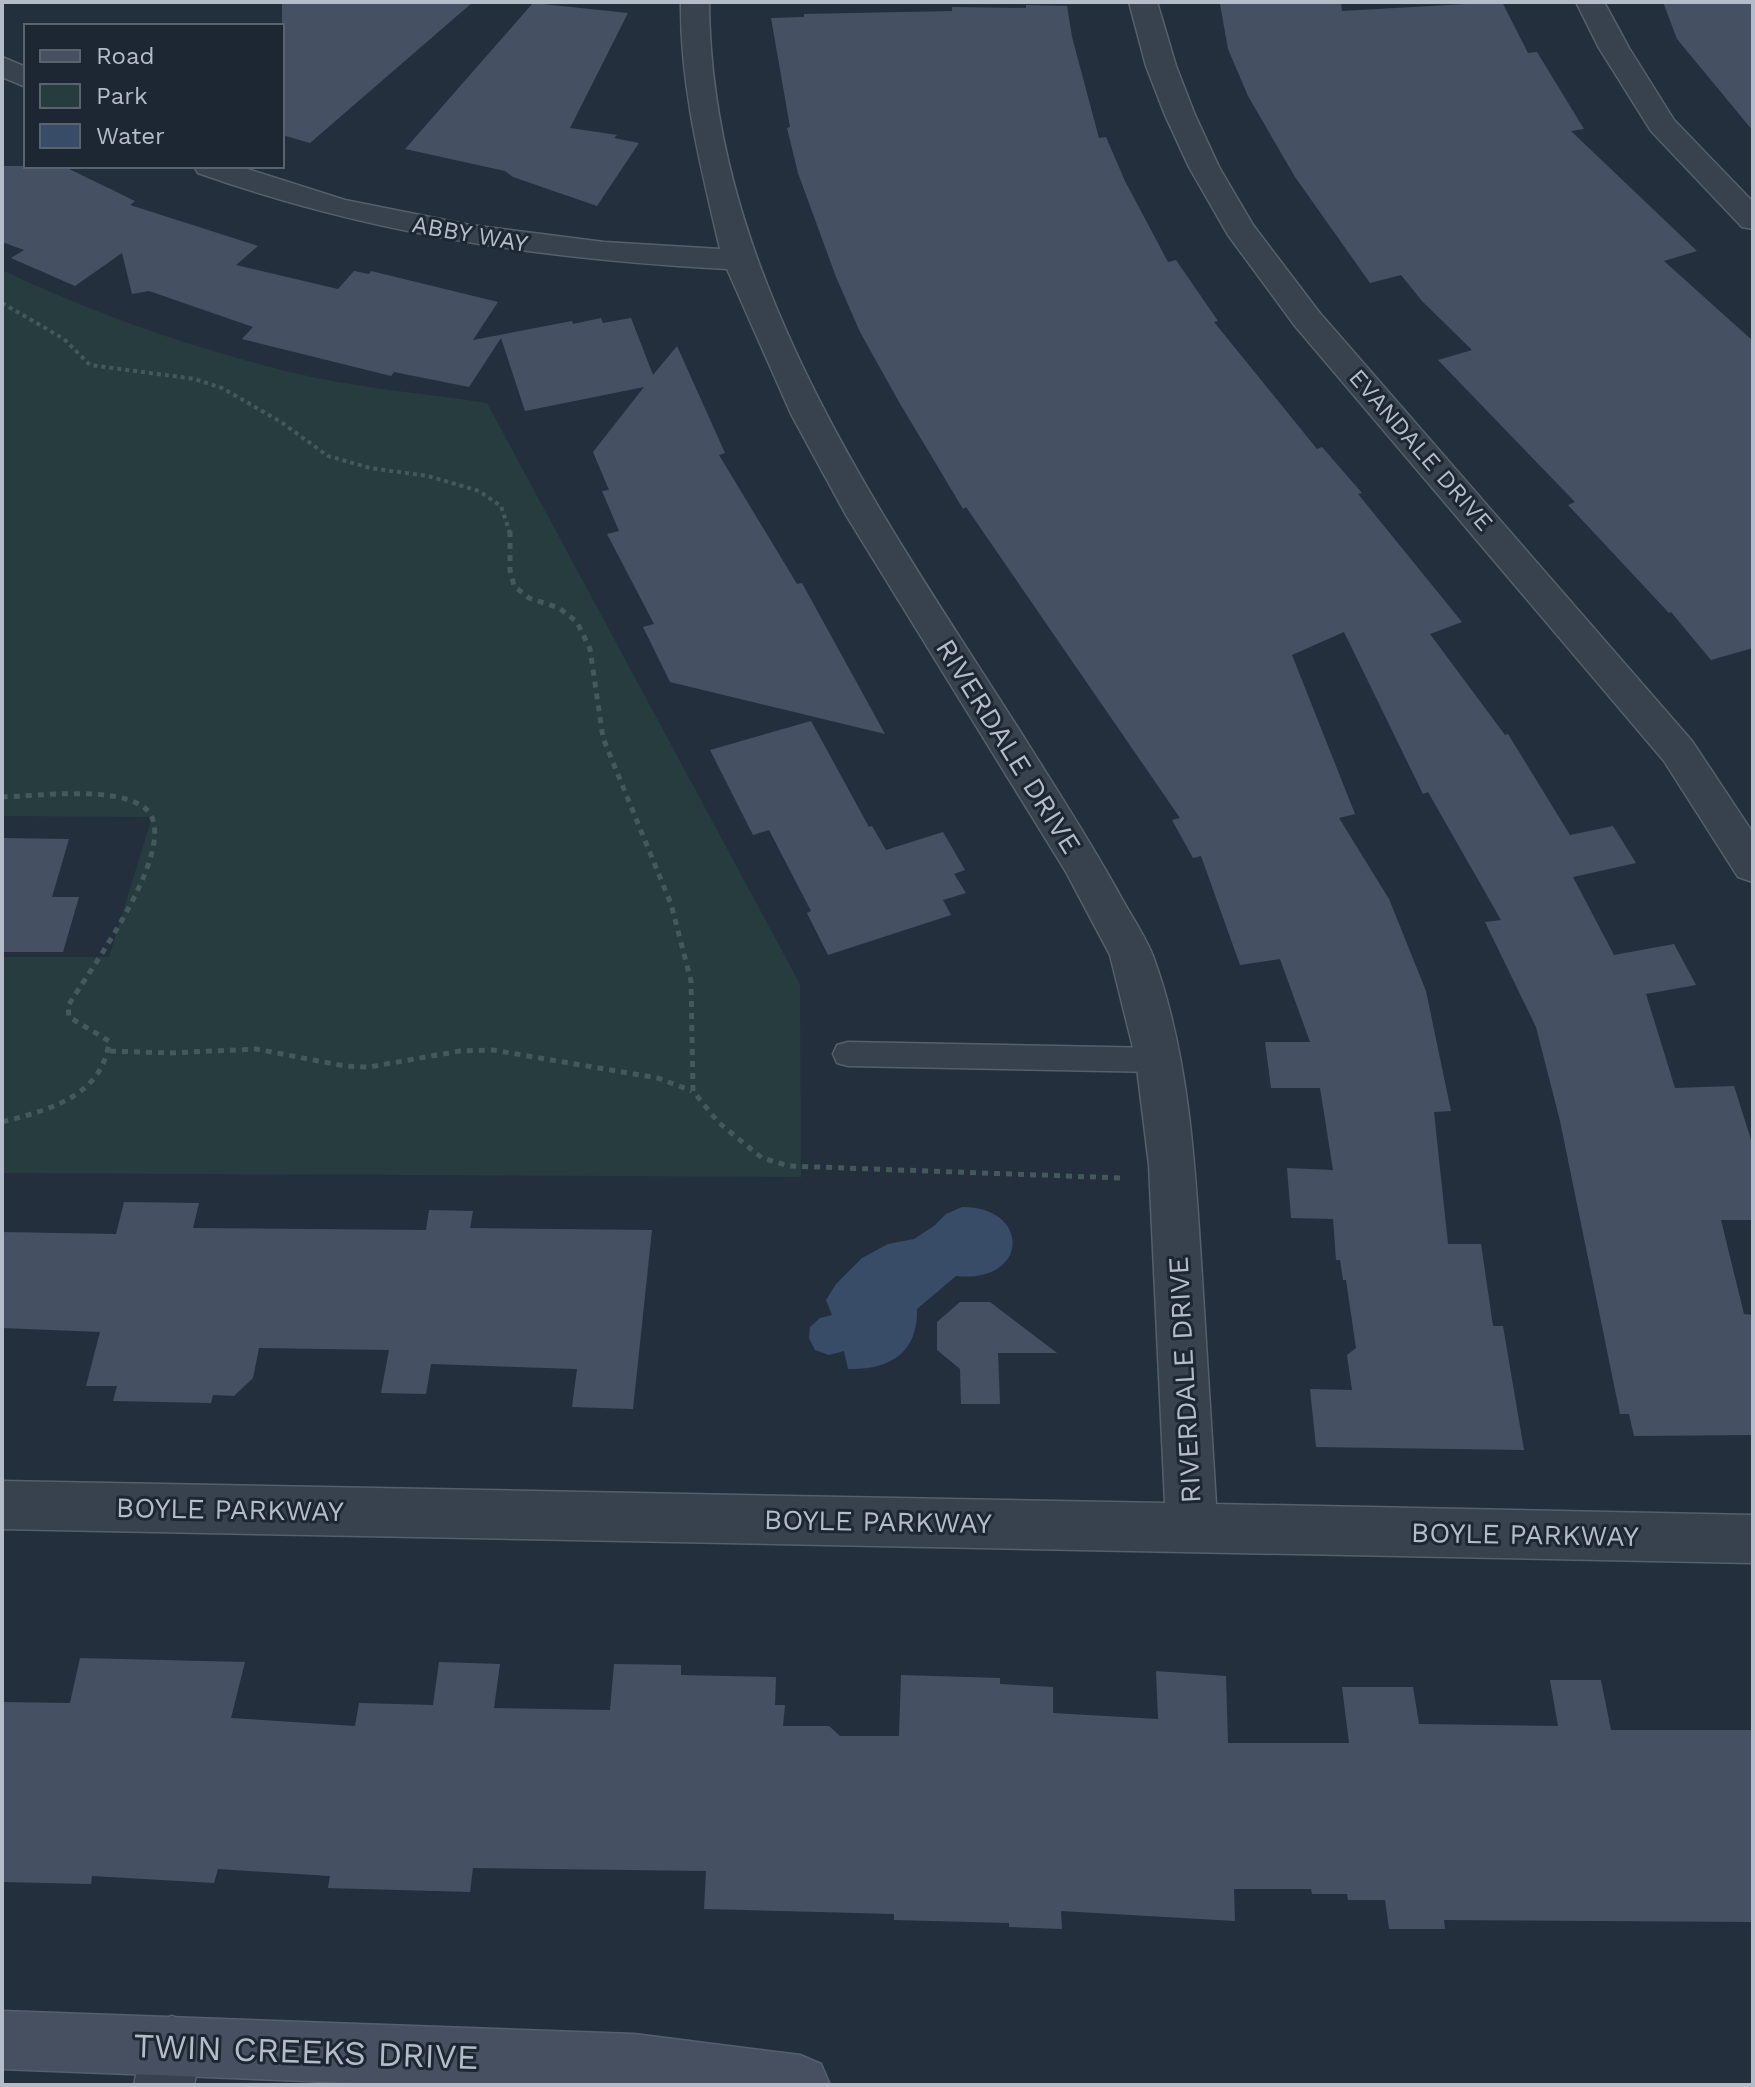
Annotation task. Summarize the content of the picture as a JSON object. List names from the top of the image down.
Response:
{
  "streets": {
    "street": [
      "ABBY WAY",
      "EVANDALE DRIVE",
      "RIVERDALE DRIVE",
      "BOYLE PARKWAY",
      "TWIN CREEKS DRIVE"
    ]
  },
  "crossings": [
    ["ABBY WAY", "RIVERDALE DRIVE"],
    ["RIVERDALE DRIVE", "BOYLE PARKWAY"]
  ],
  "legend": ["Road", "Park", "Water"]
}
